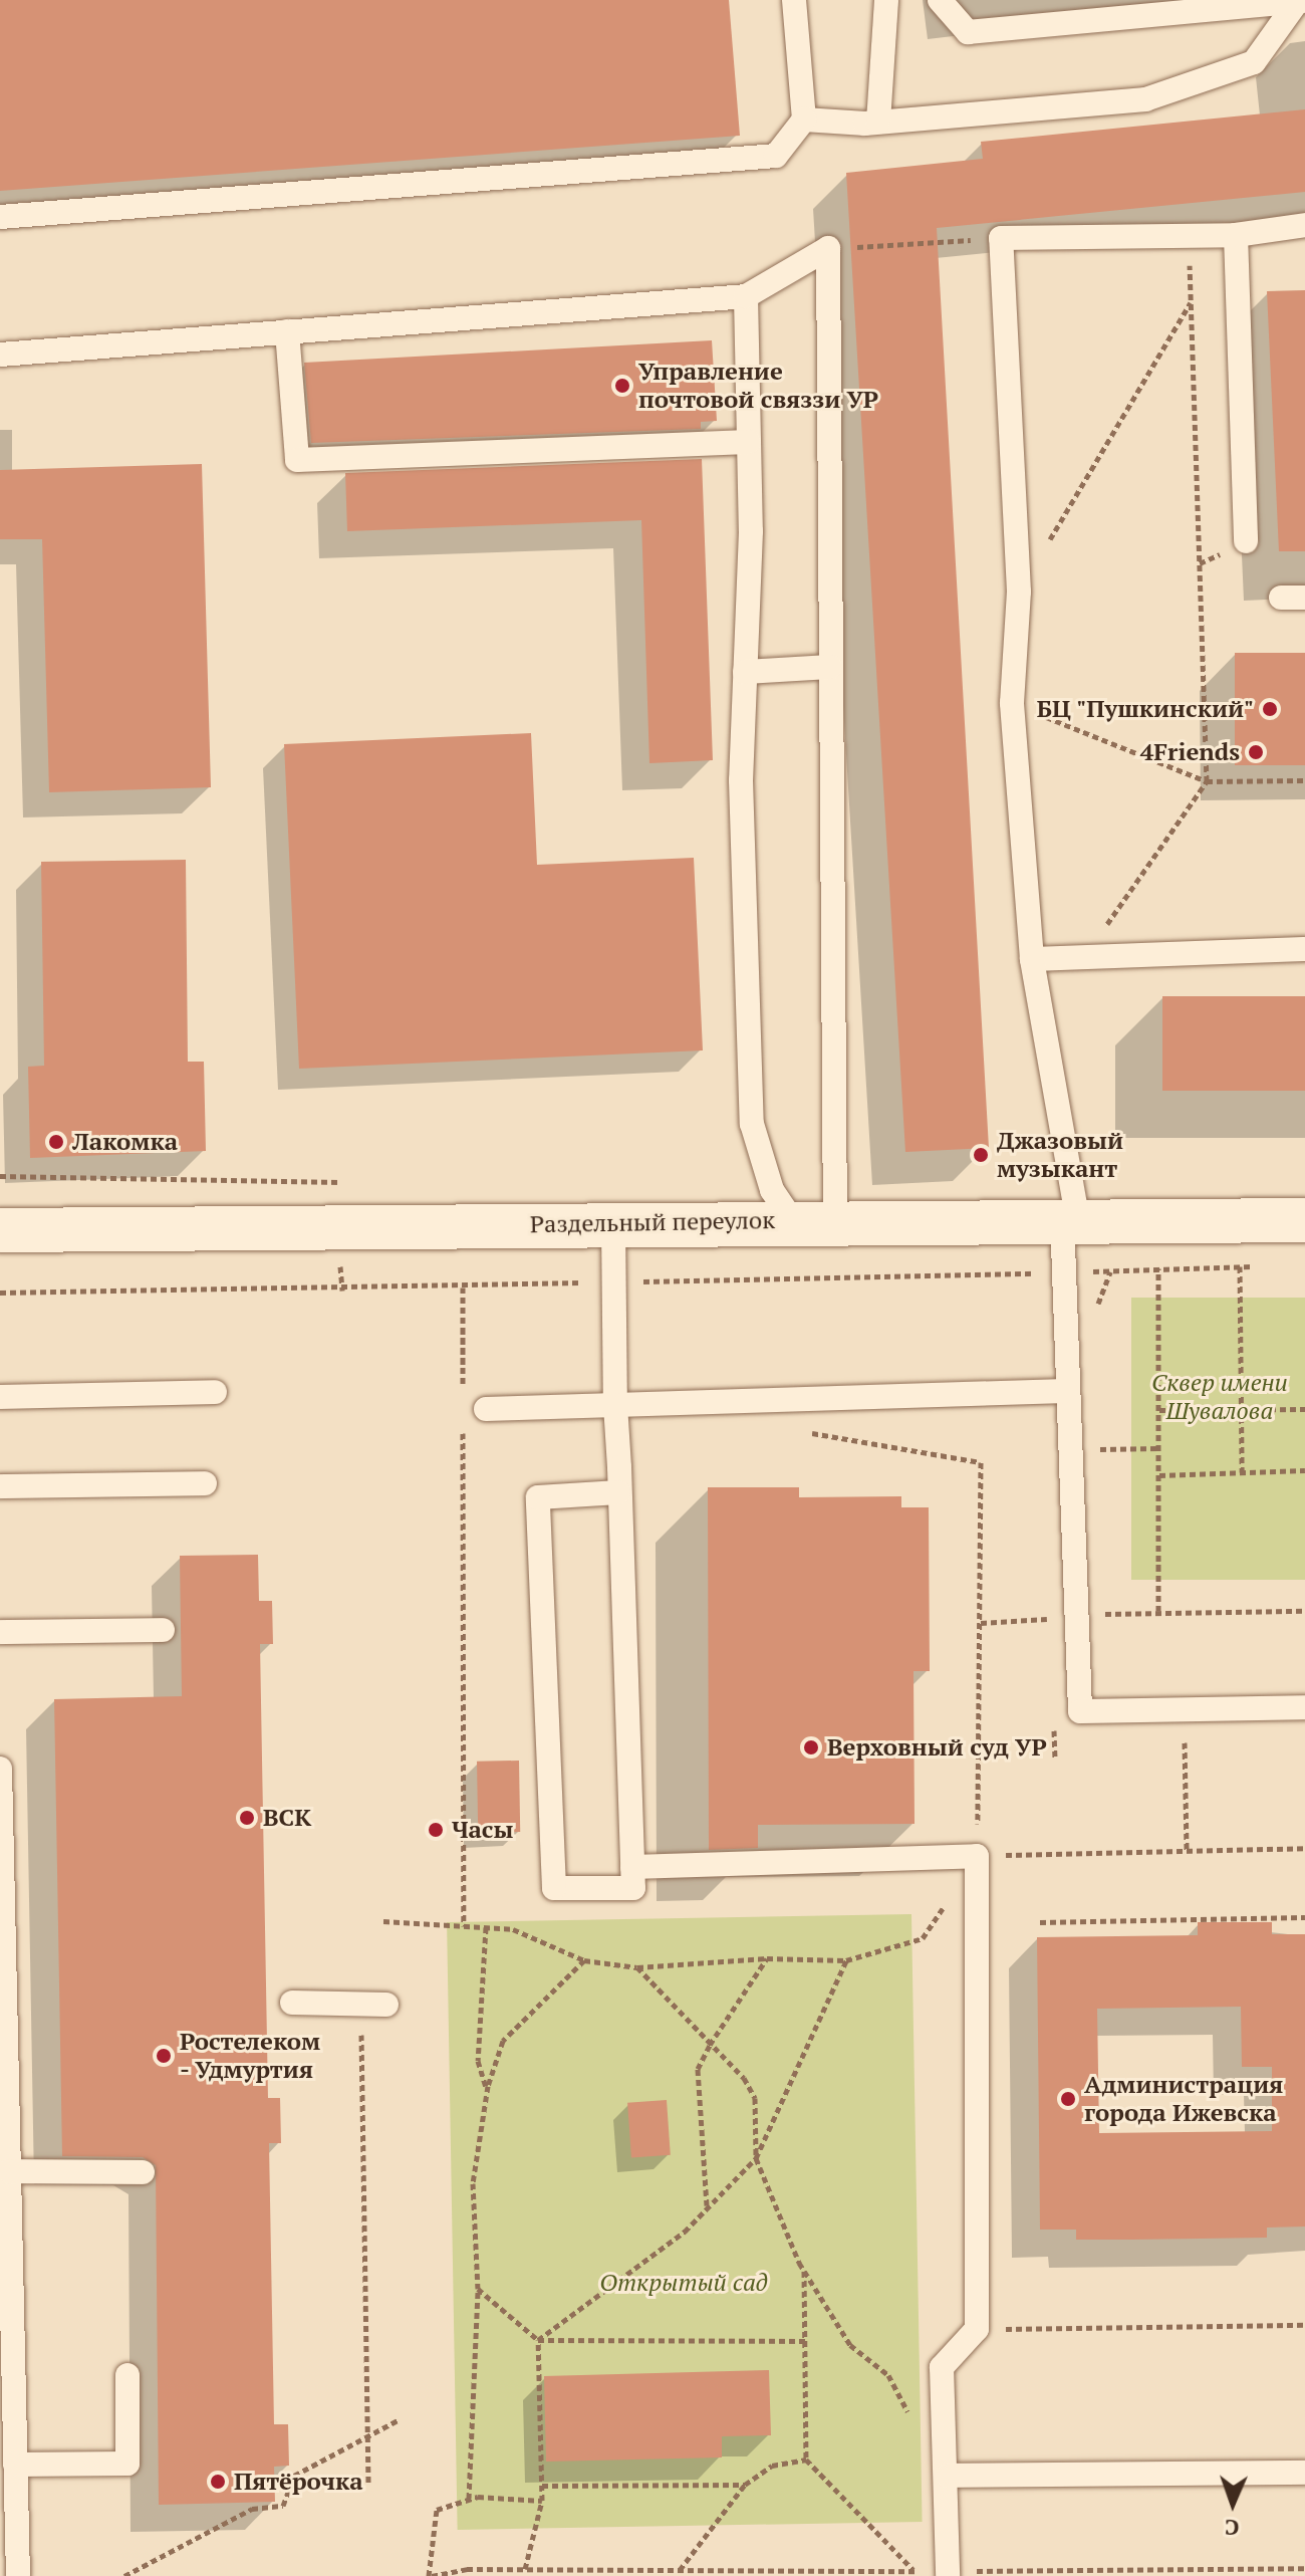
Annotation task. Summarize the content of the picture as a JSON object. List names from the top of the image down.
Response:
{
  "streets": {
    "street": ["Раздельный переулок"]
  },
  "parks": ["Сквер имени Шувалова", "Открытый сад"],
  "places": [
    "Управление почтовой связзи УР",
    "БЦ \"Пушкинский\"",
    "4Friends",
    "Лакомка",
    "Джазовый музыкант",
    "Верховный суд УР",
    "ВСК",
    "Часы",
    "Ростелеком - Удмуртия",
    "Администрация города Ижевска",
    "Пятёрочка"
  ],
  "north": "bottom"
}
